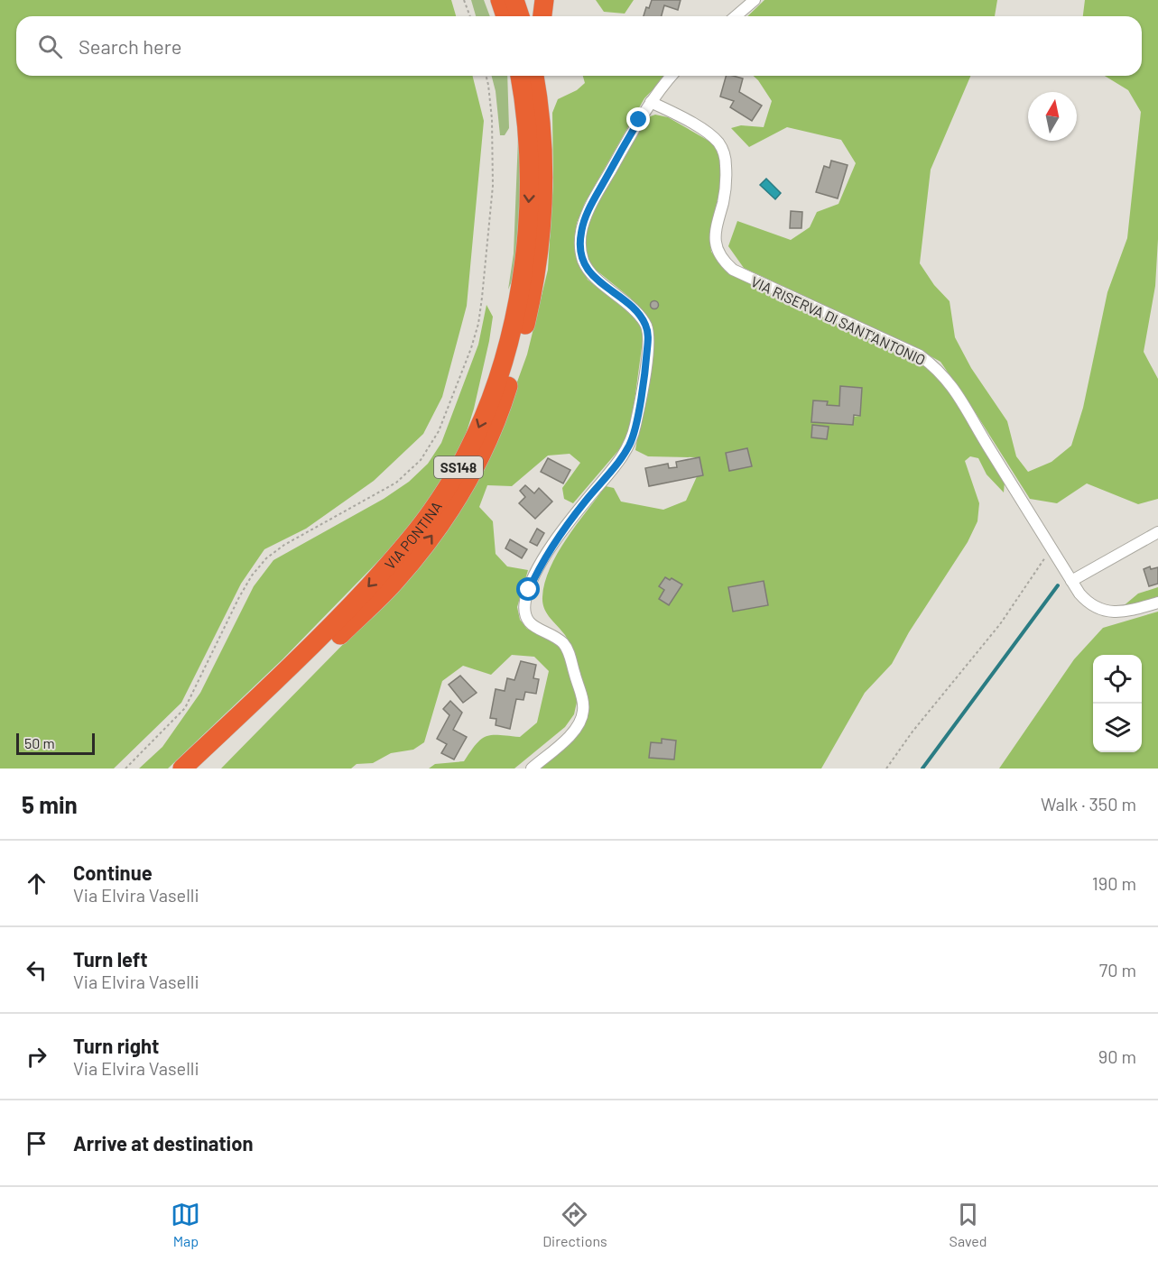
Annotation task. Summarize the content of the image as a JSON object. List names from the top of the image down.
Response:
{
  "streets": {
    "highway": ["SS148", "VIA PONTINA"],
    "street": ["VIA RISERVA DI SANT'ANTONIO"]
  },
  "scale_bar": "50 m",
  "north": "top",
  "page": {
    "search": "Search here",
    "scale": "50 m",
    "heading": ["5 min", "Walk · 350 m"],
    "list": [
      ["Continue", "Via Elvira Vaselli", "190 m"],
      ["Turn left", "Via Elvira Vaselli", "70 m"],
      ["Turn right", "Via Elvira Vaselli", "90 m"],
      "Arrive at destination"
    ],
    "nav": ["Map", "Directions", "Saved"]
  }
}
